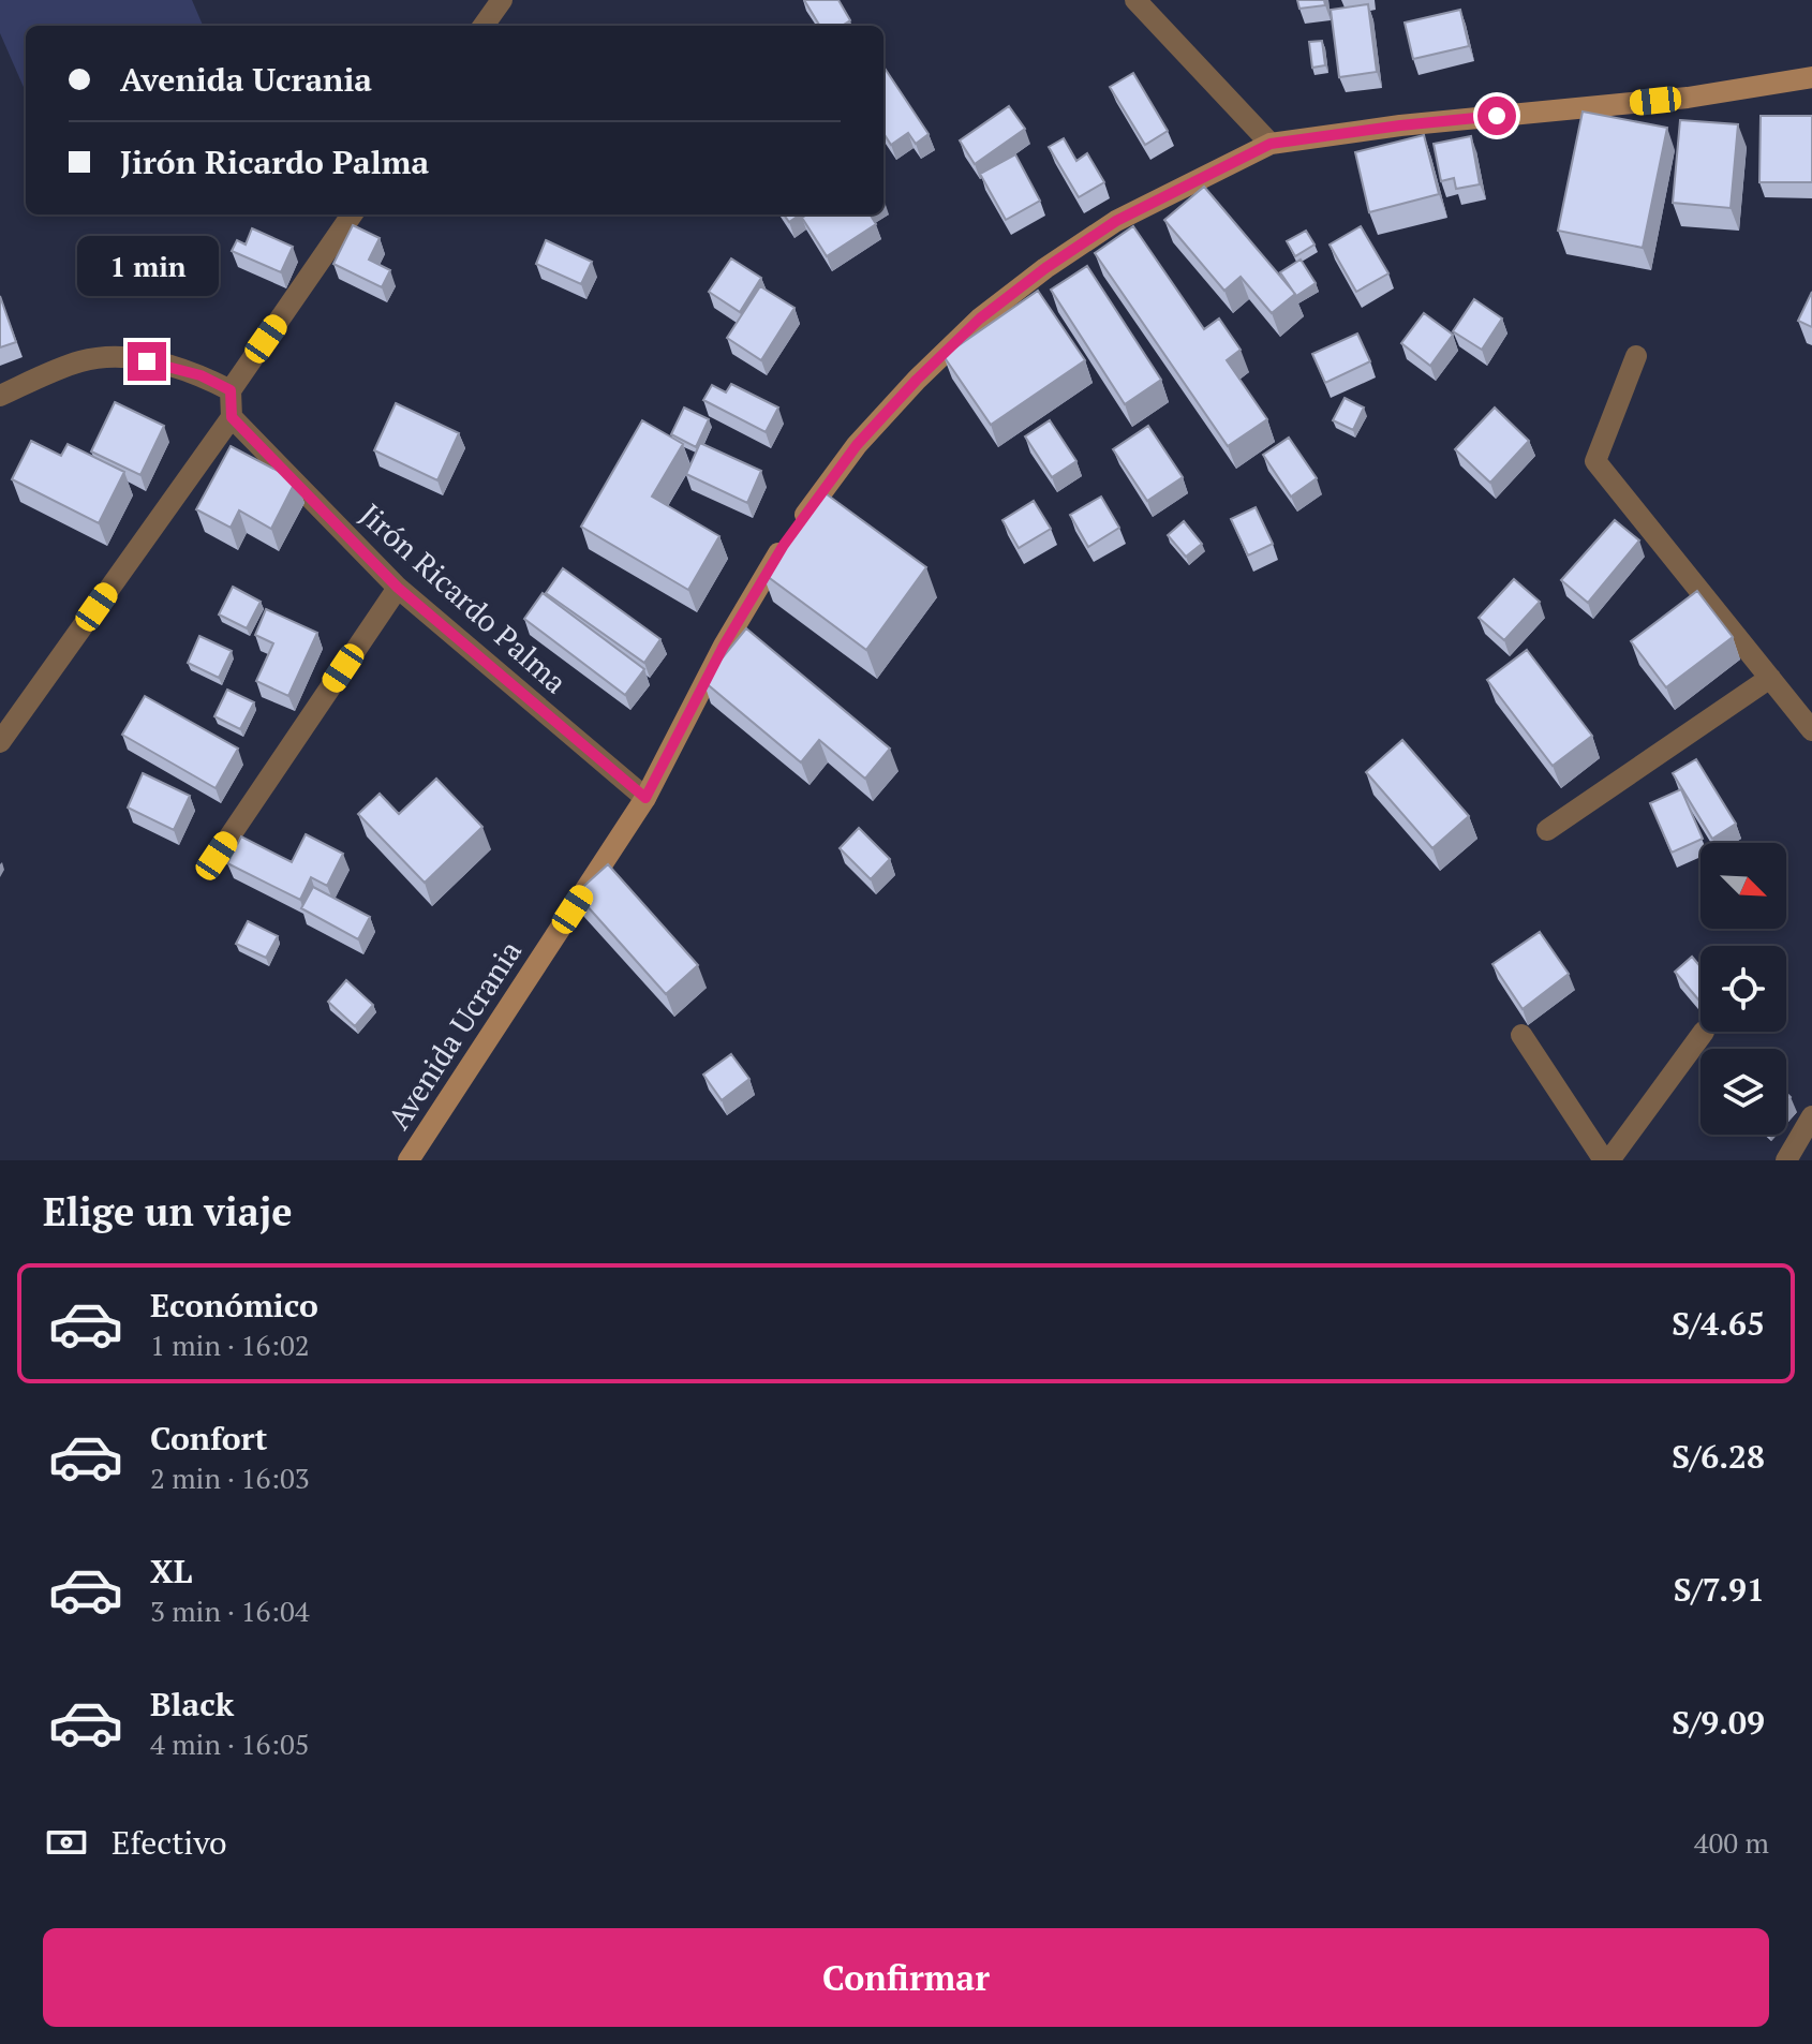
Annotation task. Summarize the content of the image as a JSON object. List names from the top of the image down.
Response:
{
  "streets": {
    "main road": ["Avenida Ucrania"],
    "street": ["Jirón Ricardo Palma"]
  },
  "crossings": [
    ["Jirón Ricardo Palma", "Avenida Ucrania"]
  ],
  "north": "bottom right",
  "page": {
    "banner": ["Avenida Ucrania", "Jirón Ricardo Palma"],
    "bubble": "1 min",
    "heading": "Elige un viaje",
    "list": [
      {
        "name": "Económico",
        "note": "1 min · 16:02",
        "value": "S/4.65"
      },
      {
        "name": "Confort",
        "note": "2 min · 16:03",
        "value": "S/6.28"
      },
      {
        "name": "XL",
        "note": "3 min · 16:04",
        "value": "S/7.91"
      },
      {
        "name": "Black",
        "note": "4 min · 16:05",
        "value": "S/9.09"
      }
    ],
    "pay": ["Efectivo", "400 m"],
    "buttons": "Confirmar"
  }
}
